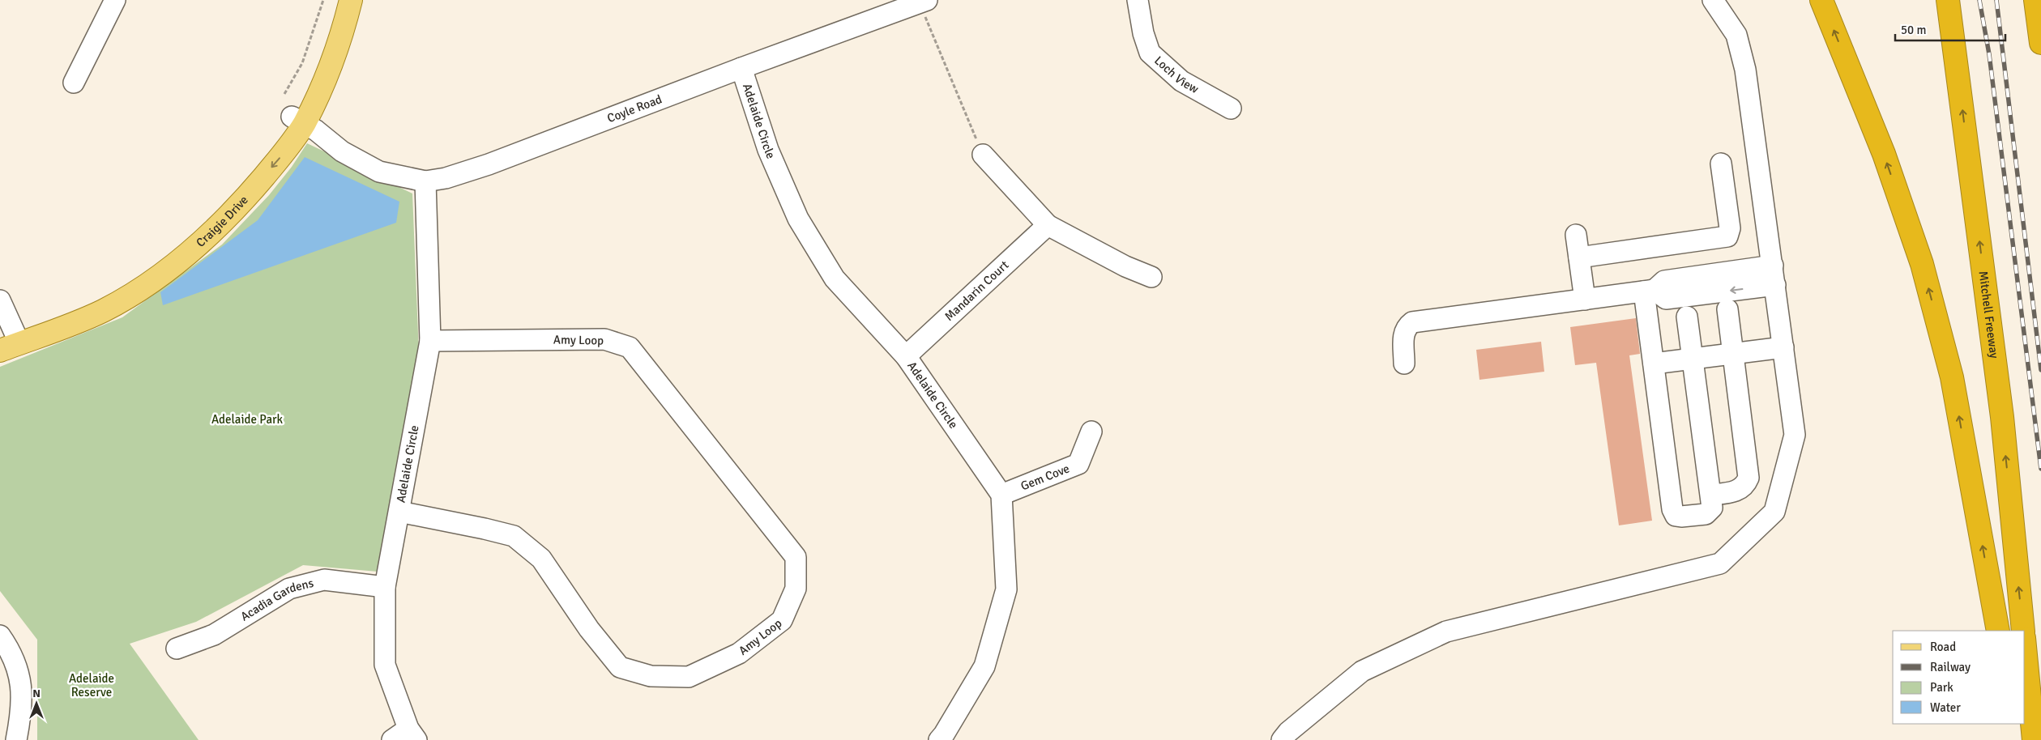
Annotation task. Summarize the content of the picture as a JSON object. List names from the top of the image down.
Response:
{
  "streets": {
    "highway": ["Mitchell Freeway"],
    "main road": ["Craigie Drive"],
    "street": [
      "Loch View",
      "Coyle Road",
      "Adelaide Circle",
      "Mandarin Court",
      "Amy Loop",
      "Gem Cove",
      "Acadia Gardens"
    ]
  },
  "crossings": [
    ["Coyle Road", "Adelaide Circle"],
    ["Coyle Road", "Craigie Drive"],
    ["Adelaide Circle", "Mandarin Court"],
    ["Adelaide Circle", "Amy Loop"],
    ["Adelaide Circle", "Gem Cove"],
    ["Adelaide Circle", "Acadia Gardens"]
  ],
  "parks": ["Adelaide Park", "Adelaide Reserve"],
  "legend": [
    "Road",
    "Railway",
    "Park",
    "Water"
  ],
  "scale_bar": "50 m",
  "north": "top"
}
